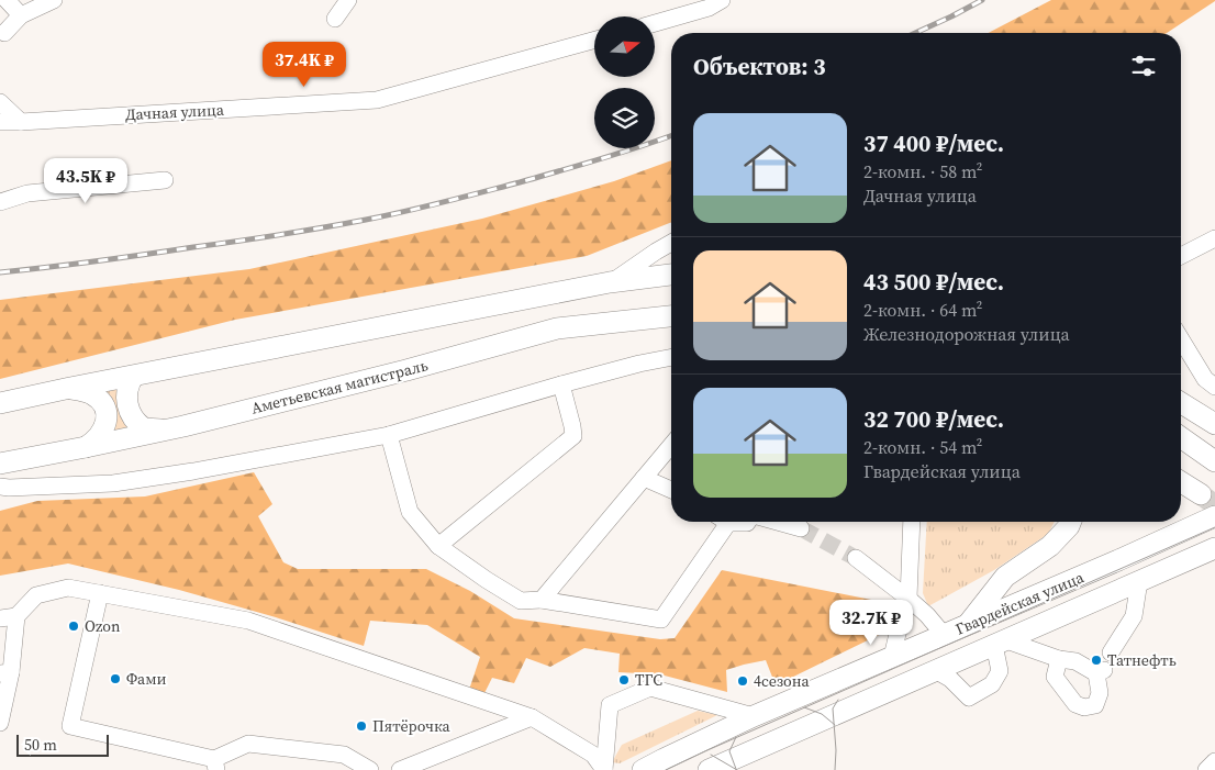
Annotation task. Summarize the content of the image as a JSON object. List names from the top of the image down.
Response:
{
  "streets": {
    "main road": ["Аметьевская магистраль", "Гвардейская улица"],
    "street": ["Дачная улица"]
  },
  "places": [
    "Ozon",
    "Татнефть",
    "Фами",
    "ТГС",
    "4сезона",
    "Пятёрочка"
  ],
  "scale_bar": "50 m",
  "north": "right",
  "page": {
    "heading": "Объектов: 3",
    "price": ["37.4K ₽", "43.5K ₽", "32.7K ₽"],
    "list": [
      {
        "name": "37 400 ₽/мес.",
        "note": "2-комн. · 58 m² · Дачная улица"
      },
      {
        "name": "43 500 ₽/мес.",
        "note": "2-комн. · 64 m² · Железнодорожная улица"
      },
      {
        "name": "32 700 ₽/мес.",
        "note": "2-комн. · 54 m² · Гвардейская улица"
      }
    ],
    "scale": "50 m"
  }
}
